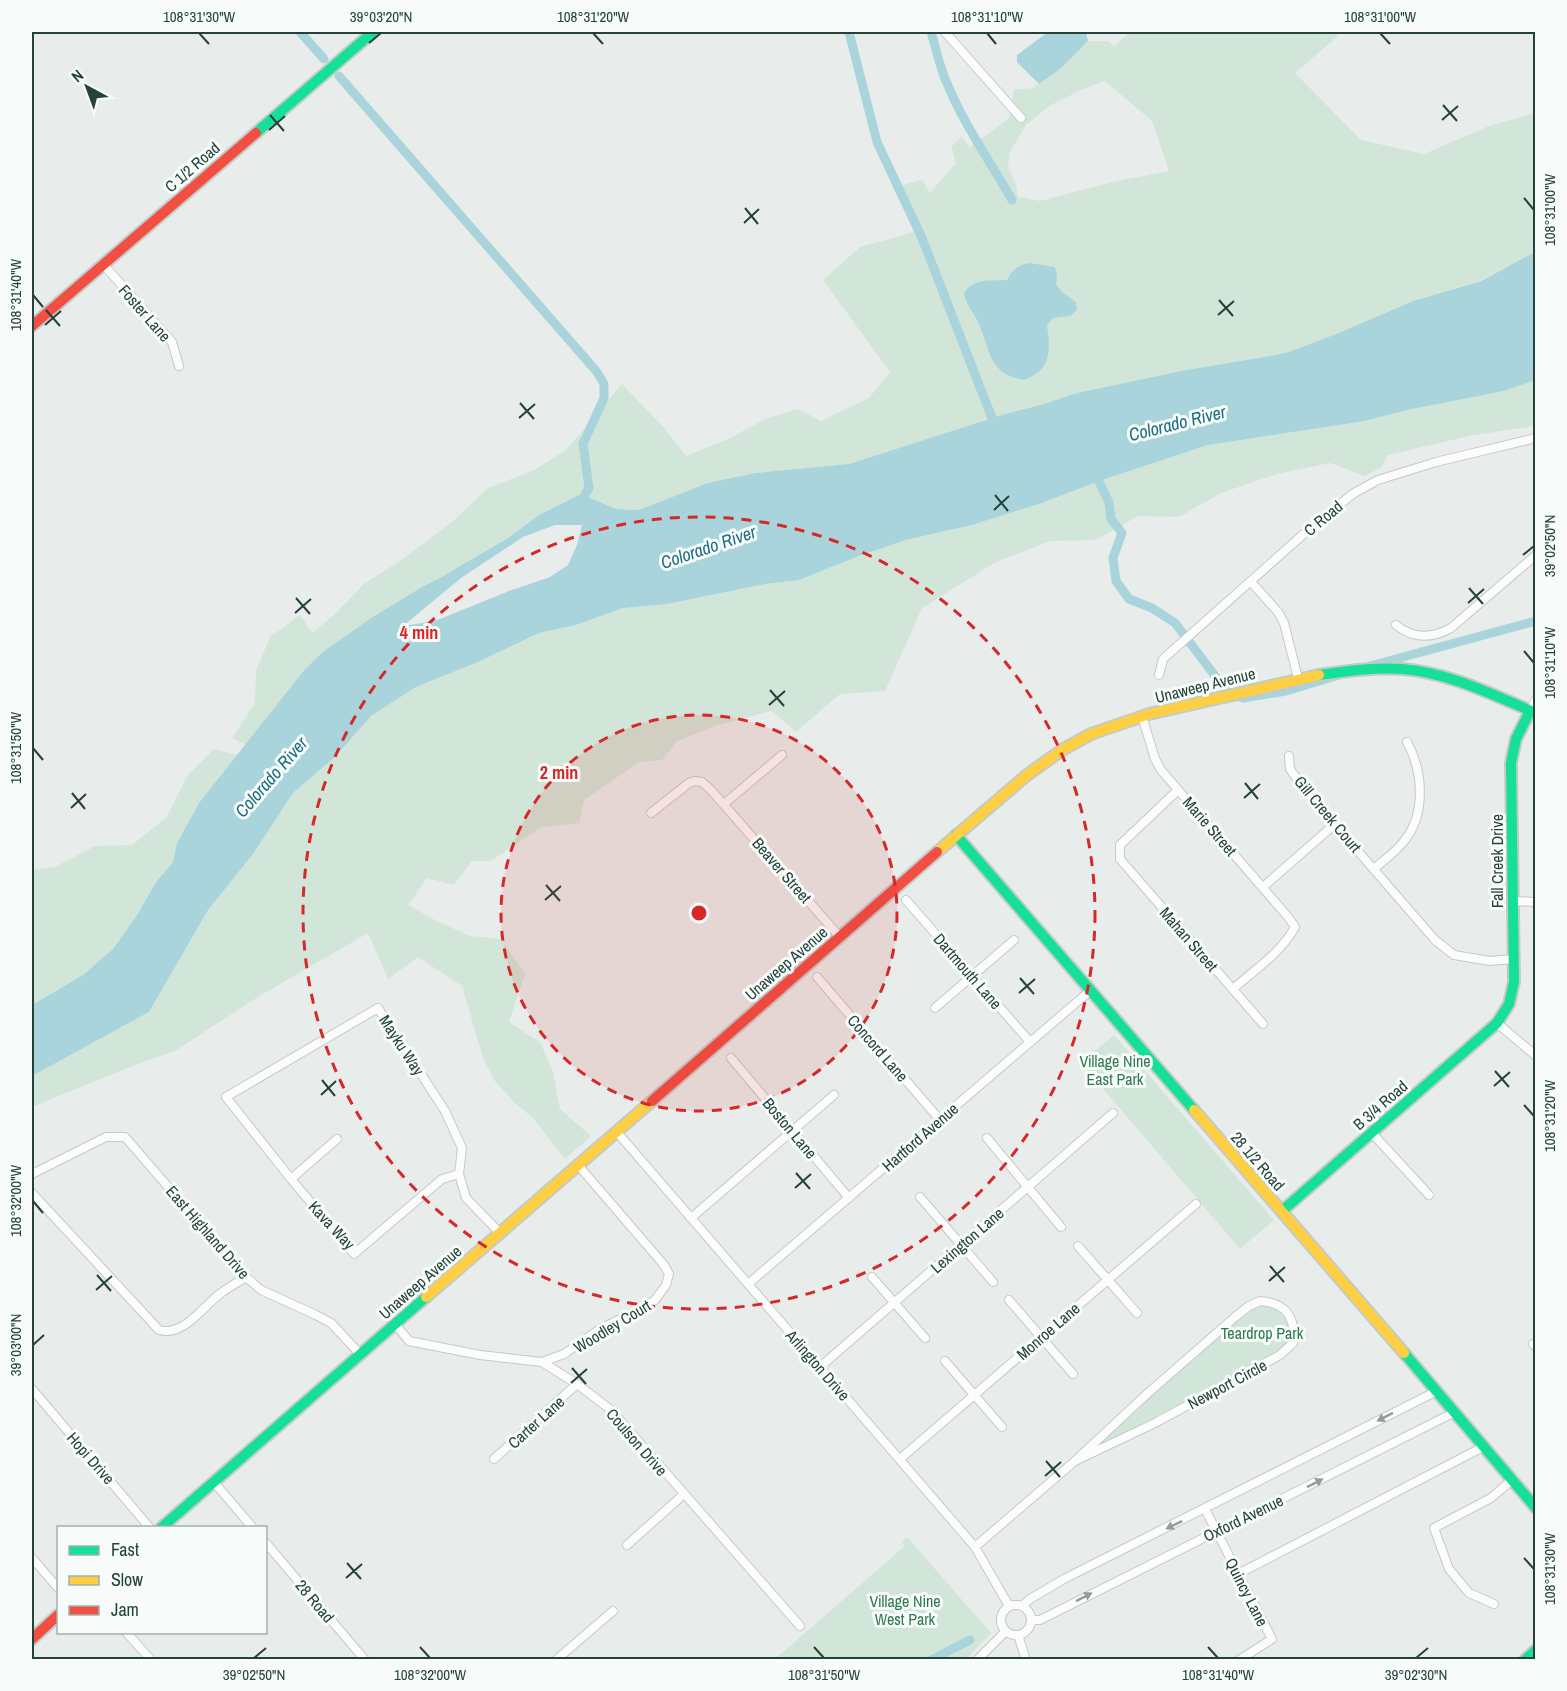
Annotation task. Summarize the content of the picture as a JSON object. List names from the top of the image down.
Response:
{
  "streets": {
    "street": [
      "C 1/2 Road",
      "Foster Lane",
      "C Road",
      "Unaweep Avenue",
      "Gill Creek Court",
      "Marie Street",
      "Fall Creek Drive",
      "Beaver Street",
      "Mahan Street",
      "Dartmouth Lane",
      "Mayku Way",
      "Concord Lane",
      "B 3/4 Road",
      "Boston Lane",
      "Hartford Avenue",
      "28 1/2 Road",
      "Kava Way",
      "East Highland Drive",
      "Lexington Lane",
      "Woodley Court",
      "Monroe Lane",
      "Arlington Drive",
      "Newport Circle",
      "Carter Lane",
      "Coulson Drive",
      "Hopi Drive",
      "Oxford Avenue",
      "Quincy Lane",
      "28 Road"
    ]
  },
  "crossings": [
    ["C 1/2 Road", "Foster Lane"],
    ["Unaweep Avenue", "Marie Street"],
    ["Unaweep Avenue", "Fall Creek Drive"],
    ["Unaweep Avenue", "Beaver Street"],
    ["Unaweep Avenue", "Mayku Way"],
    ["Unaweep Avenue", "28 1/2 Road"],
    ["Unaweep Avenue", "East Highland Drive"],
    ["Unaweep Avenue", "Woodley Court"],
    ["Unaweep Avenue", "Arlington Drive"],
    ["Unaweep Avenue", "Coulson Drive"],
    ["Gill Creek Court", "Fall Creek Drive"],
    ["Marie Street", "Mahan Street"],
    ["Fall Creek Drive", "B 3/4 Road"],
    ["Dartmouth Lane", "Hartford Avenue"],
    ["Mayku Way", "Kava Way"],
    ["Concord Lane", "Hartford Avenue"],
    ["B 3/4 Road", "28 1/2 Road"],
    ["Boston Lane", "Hartford Avenue"],
    ["Hartford Avenue", "28 1/2 Road"],
    ["Hartford Avenue", "Arlington Drive"],
    ["28 1/2 Road", "Oxford Avenue"],
    ["Lexington Lane", "Arlington Drive"],
    ["Woodley Court", "Coulson Drive"],
    ["Monroe Lane", "Arlington Drive"],
    ["Arlington Drive", "Newport Circle"],
    ["Arlington Drive", "Oxford Avenue"],
    ["Carter Lane", "Coulson Drive"],
    ["Oxford Avenue", "Quincy Lane"]
  ],
  "water": ["Colorado River"],
  "parks": ["Village Nine East Park", "Teardrop Park", "Village Nine West Park"],
  "legend": ["Fast", "Slow", "Jam"],
  "north": "top left",
  "coordinates": [
    "108°31'30\"W",
    "39°03'20\"N",
    "108°31'20\"W",
    "108°31'10\"W",
    "108°31'00\"W",
    "108°31'40\"W",
    "39°02'50\"N",
    "108°31'50\"W",
    "108°32'00\"W",
    "39°03'00\"N",
    "39°02'30\"N"
  ],
  "rings": ["4 min", "2 min"]
}
